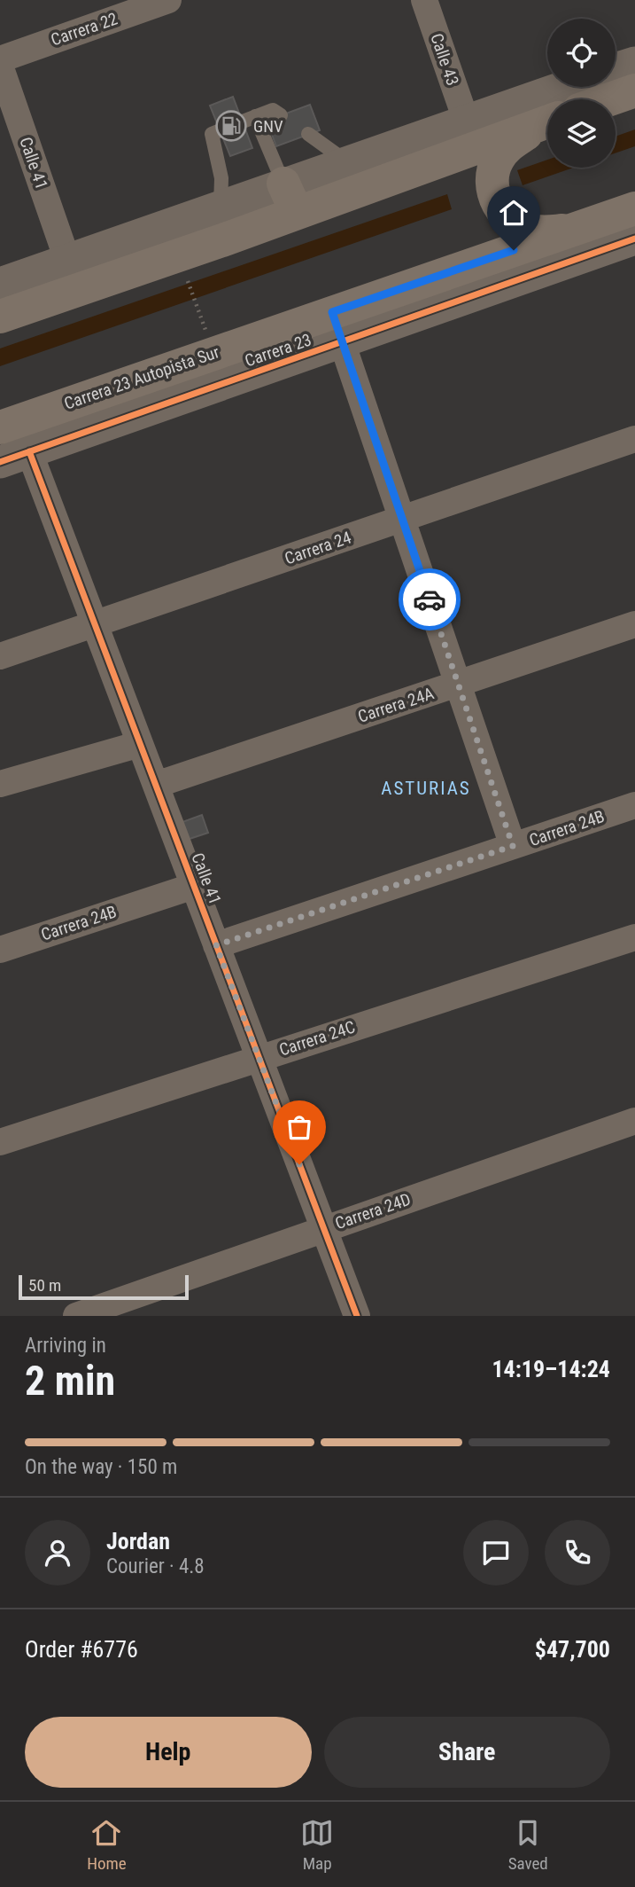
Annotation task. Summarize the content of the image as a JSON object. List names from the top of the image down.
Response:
{
  "streets": {
    "main road": ["Carrera 23 Autopista Sur"],
    "street": [
      "Carrera 22",
      "Calle 43",
      "Calle 41",
      "Carrera 23",
      "Carrera 24",
      "Carrera 24A",
      "Carrera 24B",
      "Carrera 24C",
      "Carrera 24D"
    ]
  },
  "crossings": [
    ["Calle 41", "Carrera 23"],
    ["Calle 41", "Carrera 24"],
    ["Calle 41", "Carrera 24A"],
    ["Calle 41", "Carrera 24B"],
    ["Calle 41", "Carrera 24C"],
    ["Calle 41", "Carrera 24D"],
    ["Carrera 23", "Carrera 23 Autopista Sur"]
  ],
  "districts": ["ASTURIAS"],
  "places": {
    "fuel station": ["GNV"]
  },
  "scale_bar": "50 m",
  "page": {
    "scale": "50 m",
    "heading": ["2 min", "Arriving in", "14:19–14:24"],
    "panel": [
      "Jordan",
      "Courier · 4.8",
      "Order #6776",
      "$47,700"
    ],
    "bar": "On the way · 150 m",
    "buttons": ["Help", "Share"],
    "tabs": ["Home", "Map", "Saved"]
  }
}
